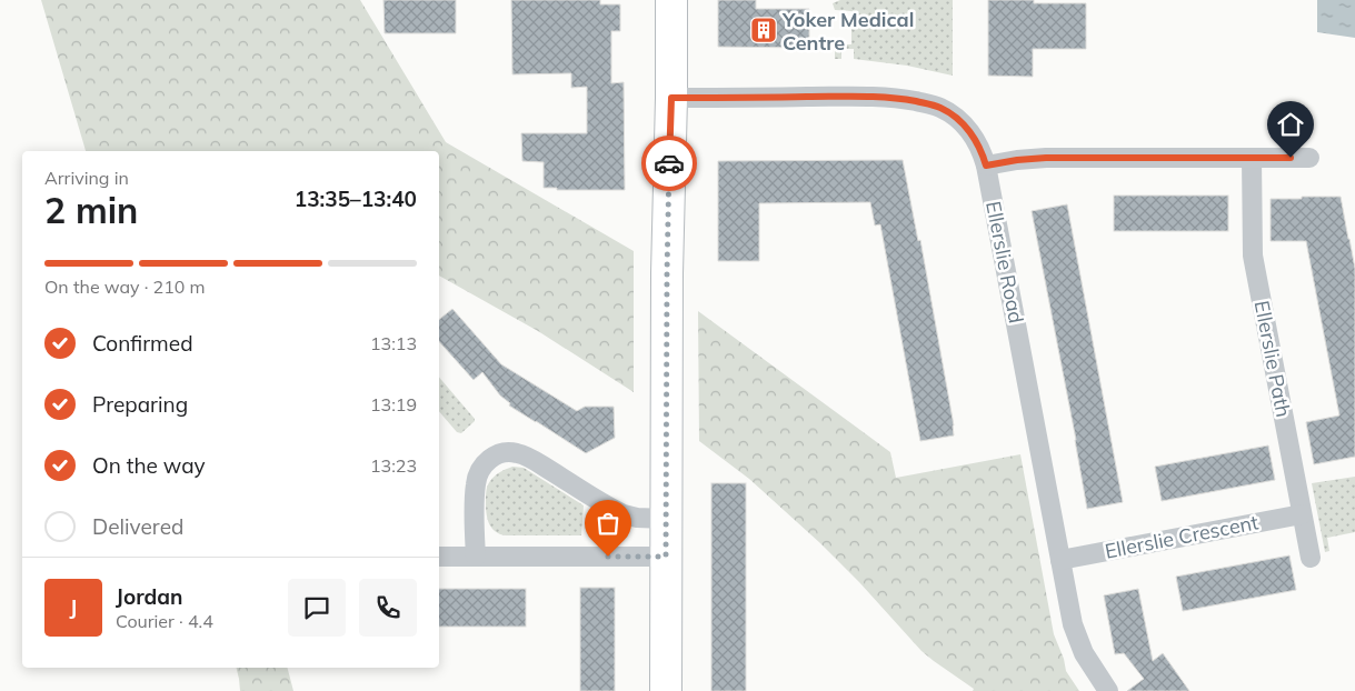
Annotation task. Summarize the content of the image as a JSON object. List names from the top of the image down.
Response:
{
  "streets": {
    "street": ["Ellerslie Road", "Ellerslie Path", "Ellerslie Crescent"]
  },
  "crossings": [
    ["Ellerslie Road", "Ellerslie Crescent"],
    ["Ellerslie Path", "Ellerslie Crescent"]
  ],
  "places": {
    "building": ["Yoker Medical Centre"]
  },
  "page": {
    "heading": ["2 min", "Arriving in", "13:35–13:40"],
    "panel": ["Jordan", "Courier · 4.4"],
    "bar": "On the way · 210 m",
    "list": [
      ["Confirmed", "13:13"],
      ["Preparing", "13:19"],
      ["On the way", "13:23"],
      "Delivered"
    ],
    "round": "J"
  }
}
